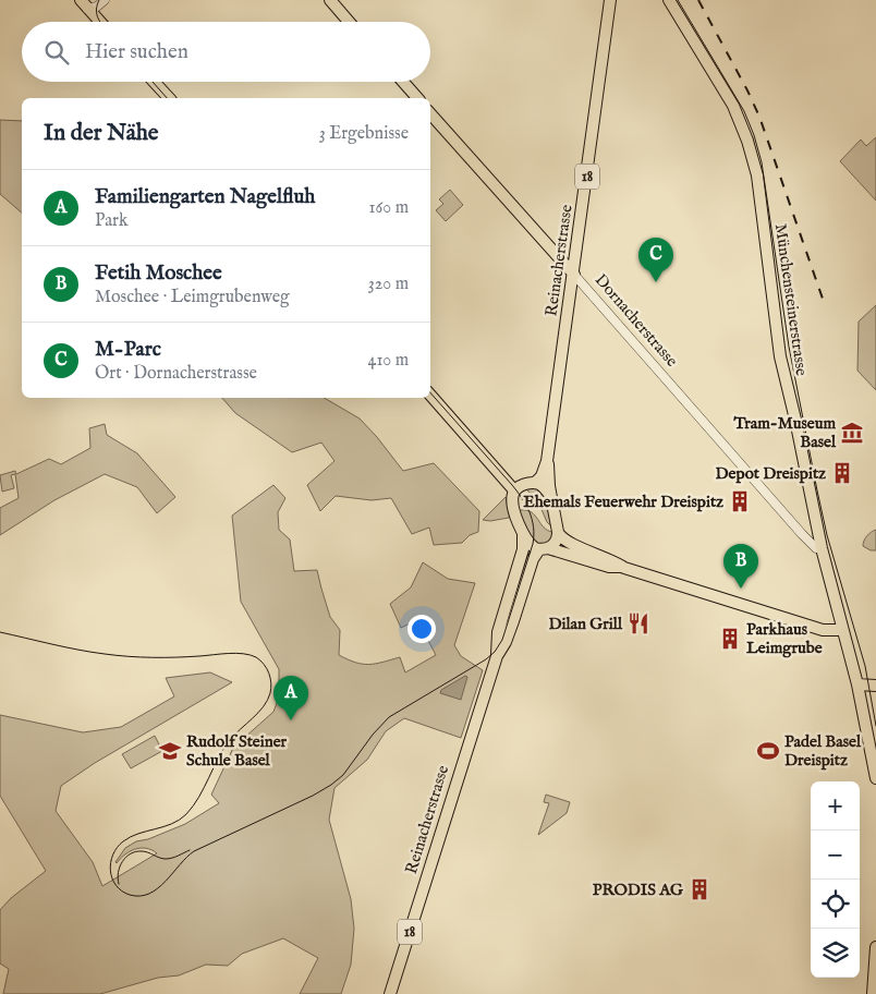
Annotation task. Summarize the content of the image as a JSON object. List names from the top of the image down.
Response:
{
  "streets": {
    "main road": [
      "18",
      "Reinacherstrasse",
      "Münchensteinerstrasse",
      "Dornacherstrasse"
    ]
  },
  "crossings": [
    ["18", "Reinacherstrasse"],
    ["Reinacherstrasse", "Dornacherstrasse"],
    ["Münchensteinerstrasse", "Dornacherstrasse"]
  ],
  "places": {
    "museum": ["Tram-Museum Basel"],
    "building": [
      "Depot Dreispitz",
      "Ehemals Feuerwehr Dreispitz",
      "Parkhaus Leimgrube",
      "PRODIS AG"
    ],
    "restaurant": ["Dilan Grill"],
    "school or university": ["Rudolf Steiner Schule Basel"],
    "sports": ["Padel Basel Dreispitz"]
  },
  "page": {
    "search": "Hier suchen",
    "heading": ["In der Nähe", "3 Ergebnisse"],
    "list": [
      {
        "mark": "A",
        "name": "Familiengarten Nagelfluh",
        "note": "Park",
        "value": "160 m"
      },
      {
        "mark": "B",
        "name": "Fetih Moschee",
        "note": "Moschee · Leimgrubenweg",
        "value": "320 m"
      },
      {
        "mark": "C",
        "name": "M-Parc",
        "note": "Ort · Dornacherstrasse",
        "value": "410 m"
      }
    ],
    "pins": ["C", "B", "A"],
    "map_buttons": ["+", "−"]
  }
}
